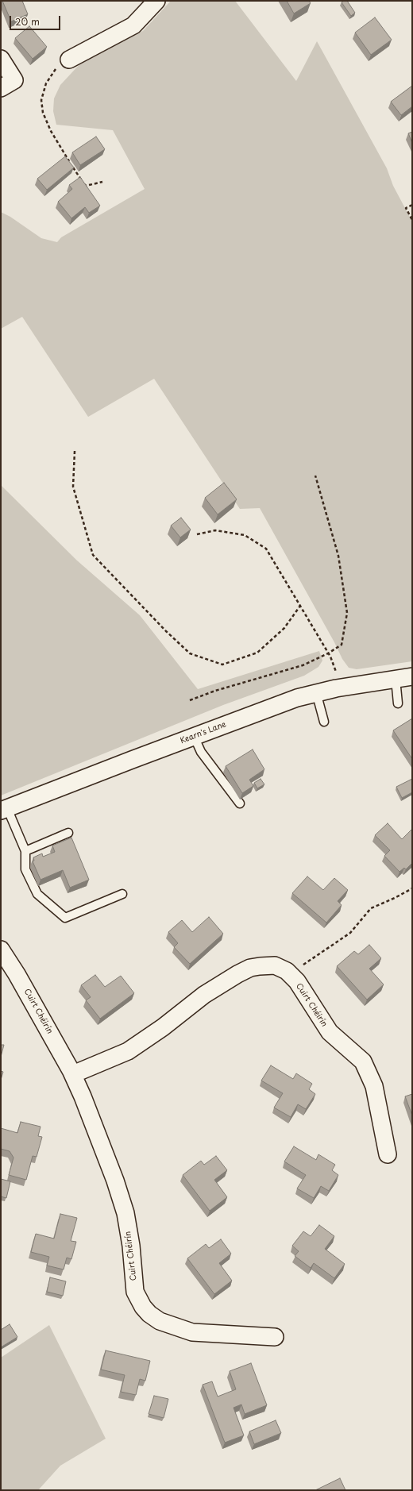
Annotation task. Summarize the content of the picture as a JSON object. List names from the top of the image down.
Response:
{
  "streets": {
    "street": ["Kearn's Lane", "Cuirt Chéirín"]
  },
  "scale_bar": "20 m"
}
